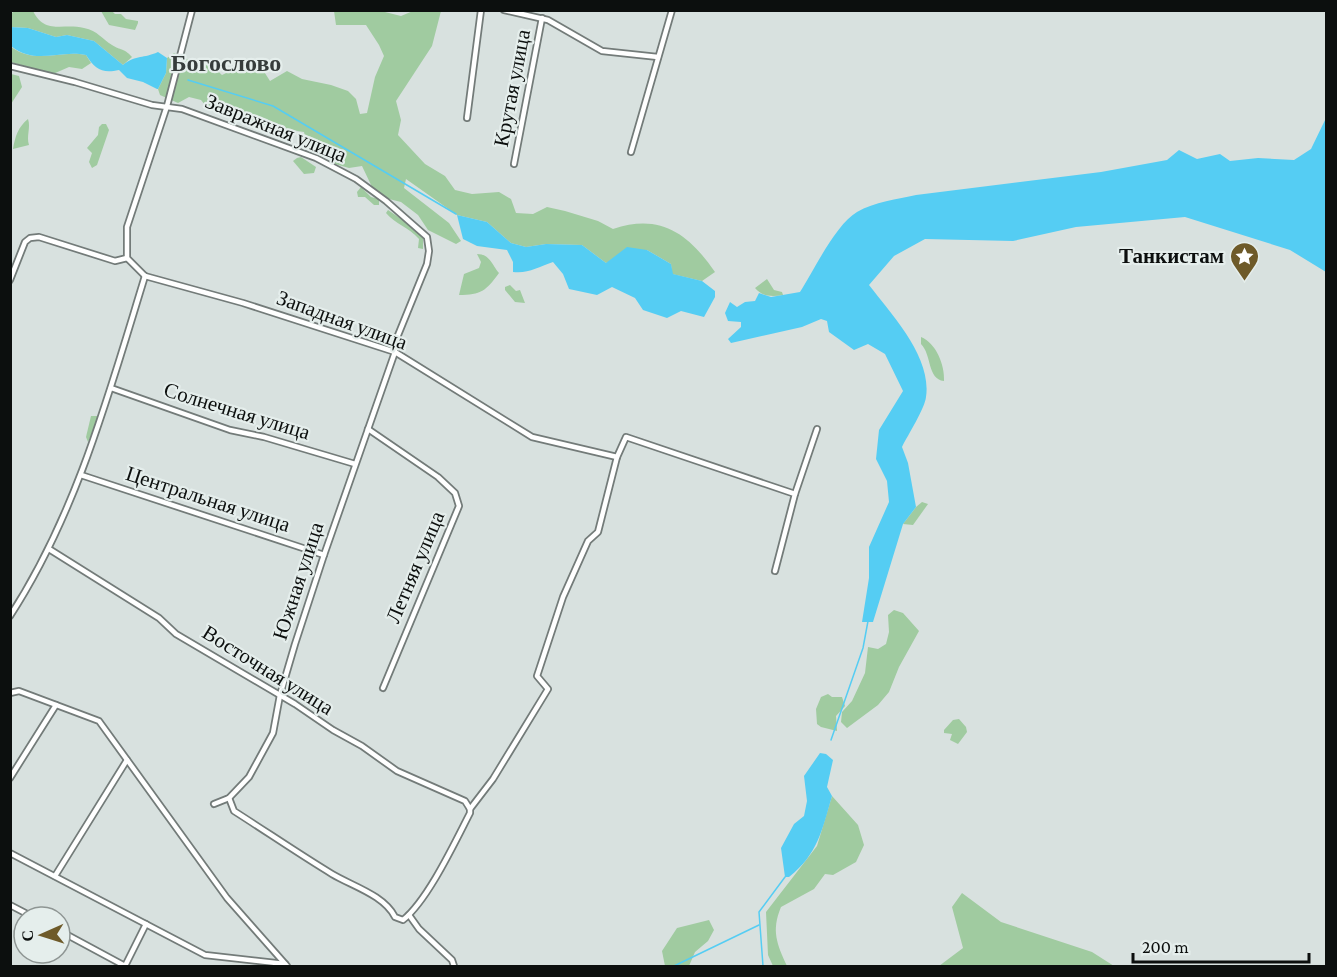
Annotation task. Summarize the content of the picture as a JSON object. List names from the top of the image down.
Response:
{
  "streets": {
    "street": [
      "Крутая улица",
      "Завражная улица",
      "Западная улица",
      "Солнечная улица",
      "Центральная улица",
      "Летняя улица",
      "Южная улица",
      "Восточная улица"
    ]
  },
  "crossings": [
    ["Завражная улица", "Западная улица"],
    ["Завражная улица", "Южная улица"],
    ["Западная улица", "Южная улица"],
    ["Солнечная улица", "Южная улица"],
    ["Центральная улица", "Южная улица"],
    ["Летняя улица", "Южная улица"],
    ["Южная улица", "Восточная улица"]
  ],
  "districts": ["Богослово"],
  "places": {
    "place": ["Танкистам"]
  },
  "scale_bar": "200 m",
  "north": "left"
}
